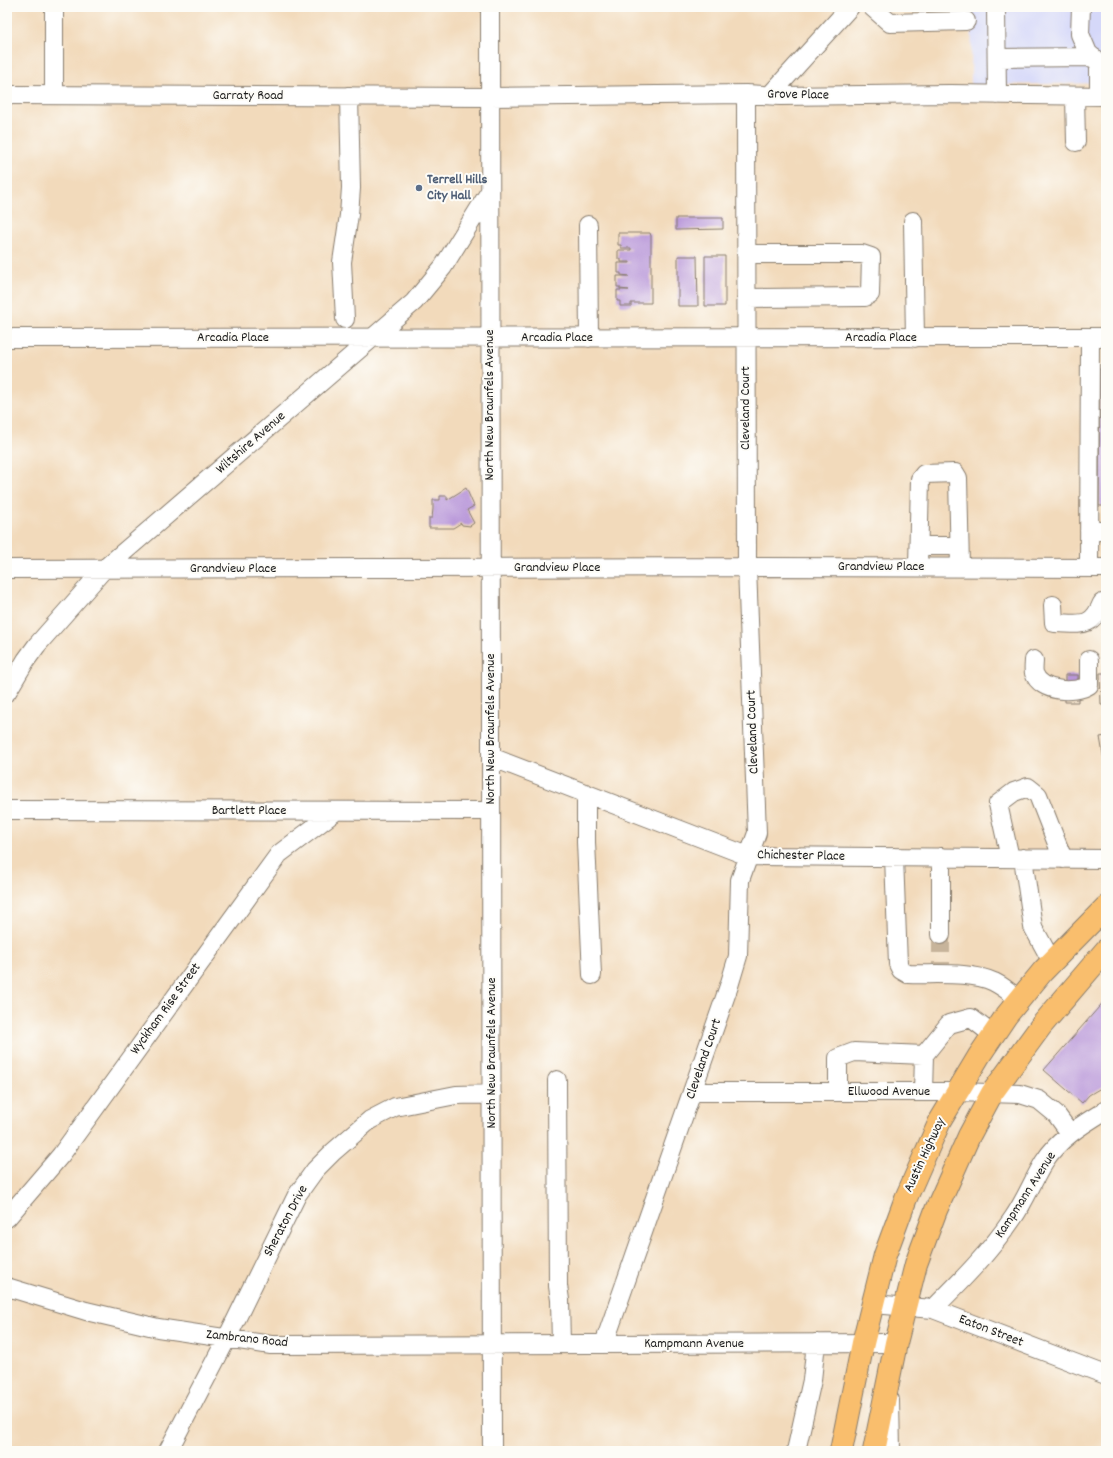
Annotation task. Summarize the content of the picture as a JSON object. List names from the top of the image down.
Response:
{
  "streets": {
    "main road": ["Austin Highway"],
    "street": [
      "Grove Place",
      "Garraty Road",
      "Arcadia Place",
      "North New Braunfels Avenue",
      "Cleveland Court",
      "Wiltshire Avenue",
      "Grandview Place",
      "Bartlett Place",
      "Chichester Place",
      "Wyckham Rise Street",
      "Ellwood Avenue",
      "Kampmann Avenue",
      "Sheraton Drive",
      "Eaton Street",
      "Zambrano Road"
    ]
  },
  "crossings": [
    ["Grove Place", "Garraty Road"],
    ["Grove Place", "North New Braunfels Avenue"],
    ["Grove Place", "Cleveland Court"],
    ["Garraty Road", "North New Braunfels Avenue"],
    ["Arcadia Place", "North New Braunfels Avenue"],
    ["Arcadia Place", "Cleveland Court"],
    ["Arcadia Place", "Wiltshire Avenue"],
    ["North New Braunfels Avenue", "Wiltshire Avenue"],
    ["North New Braunfels Avenue", "Grandview Place"],
    ["North New Braunfels Avenue", "Bartlett Place"],
    ["North New Braunfels Avenue", "Chichester Place"],
    ["North New Braunfels Avenue", "Kampmann Avenue"],
    ["North New Braunfels Avenue", "Sheraton Drive"],
    ["North New Braunfels Avenue", "Zambrano Road"],
    ["Cleveland Court", "Grandview Place"],
    ["Cleveland Court", "Chichester Place"],
    ["Cleveland Court", "Ellwood Avenue"],
    ["Cleveland Court", "Kampmann Avenue"],
    ["Wiltshire Avenue", "Grandview Place"],
    ["Bartlett Place", "Wyckham Rise Street"],
    ["Ellwood Avenue", "Austin Highway"],
    ["Ellwood Avenue", "Kampmann Avenue"],
    ["Austin Highway", "Kampmann Avenue"],
    ["Austin Highway", "Eaton Street"],
    ["Kampmann Avenue", "Eaton Street"],
    ["Kampmann Avenue", "Zambrano Road"],
    ["Sheraton Drive", "Zambrano Road"]
  ],
  "places": ["Terrell Hills City Hall"]
}
